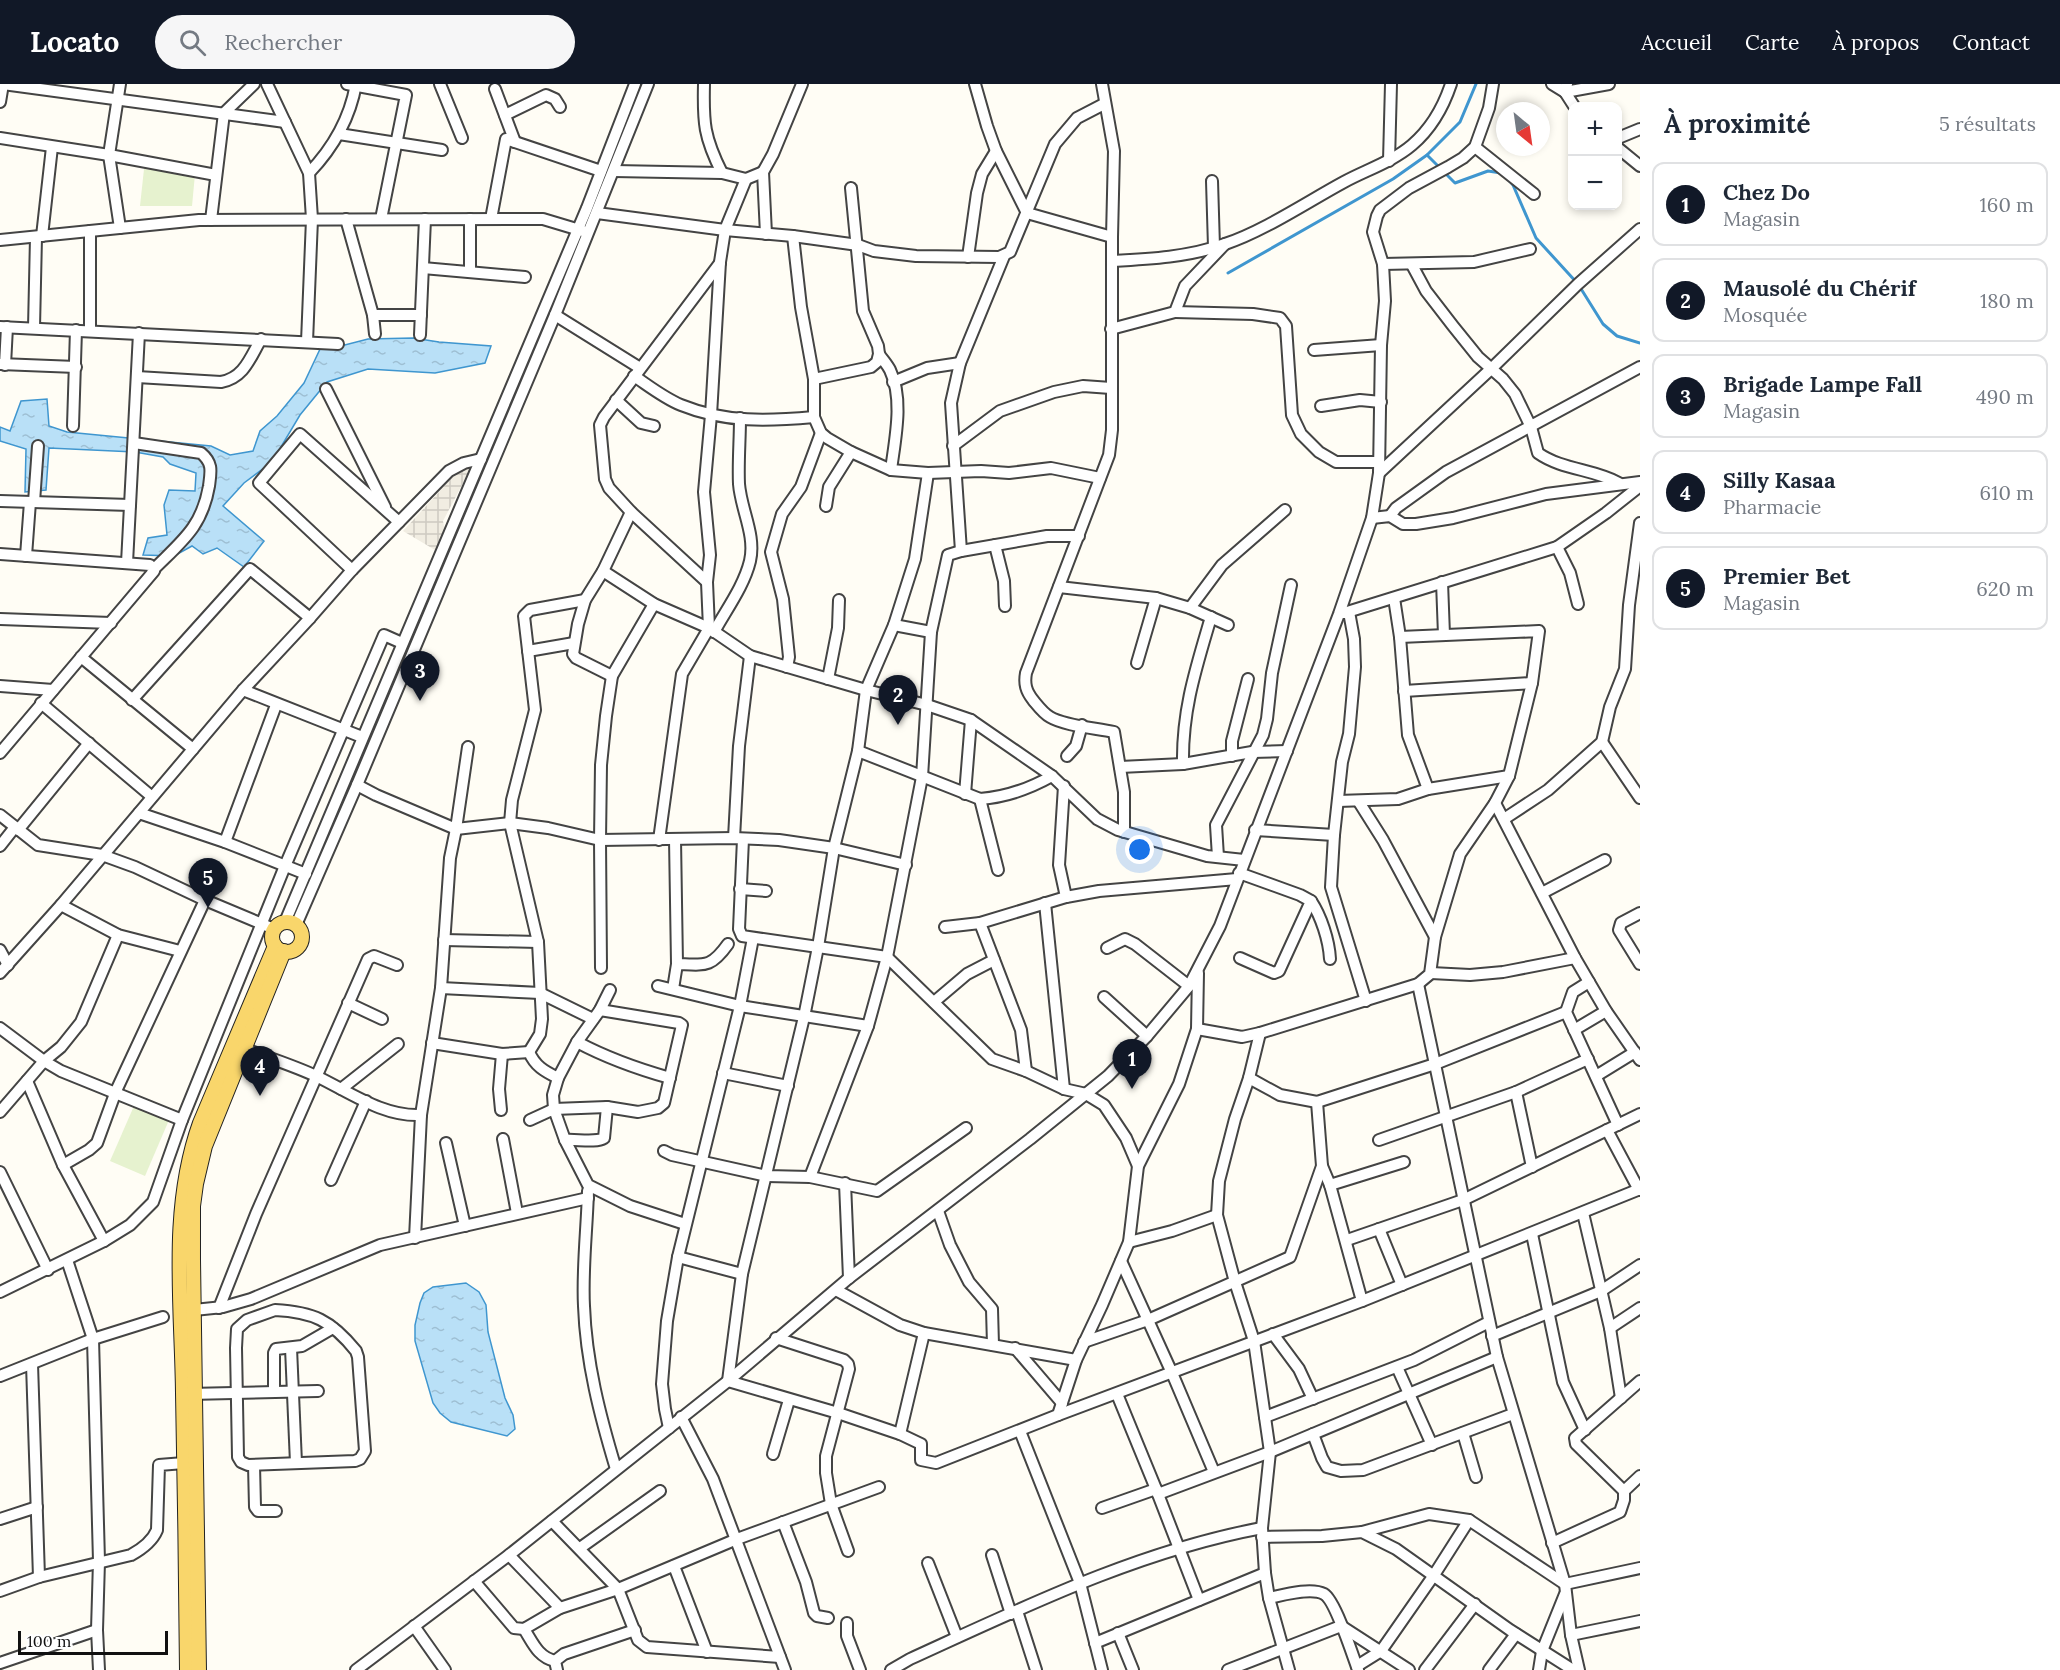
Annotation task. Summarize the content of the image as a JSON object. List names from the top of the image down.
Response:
{
  "scale_bar": "100 m",
  "north": "bottom right",
  "page": {
    "header": "Locato",
    "search": "Rechercher",
    "nav": [
      "Accueil",
      "Carte",
      "À propos",
      "Contact"
    ],
    "heading": ["À proximité", "5 résultats"],
    "map_buttons": ["+", "−"],
    "list": [
      {
        "mark": "1",
        "name": "Chez Do",
        "note": "Magasin",
        "value": "160 m"
      },
      {
        "mark": "2",
        "name": "Mausolé du Chérif",
        "note": "Mosquée",
        "value": "180 m"
      },
      {
        "mark": "3",
        "name": "Brigade Lampe Fall",
        "note": "Magasin",
        "value": "490 m"
      },
      {
        "mark": "4",
        "name": "Silly Kasaa",
        "note": "Pharmacie",
        "value": "610 m"
      },
      {
        "mark": "5",
        "name": "Premier Bet",
        "note": "Magasin",
        "value": "620 m"
      }
    ],
    "pins": [
      "3",
      "2",
      "5",
      "1",
      "4"
    ],
    "scale": "100 m"
  }
}
